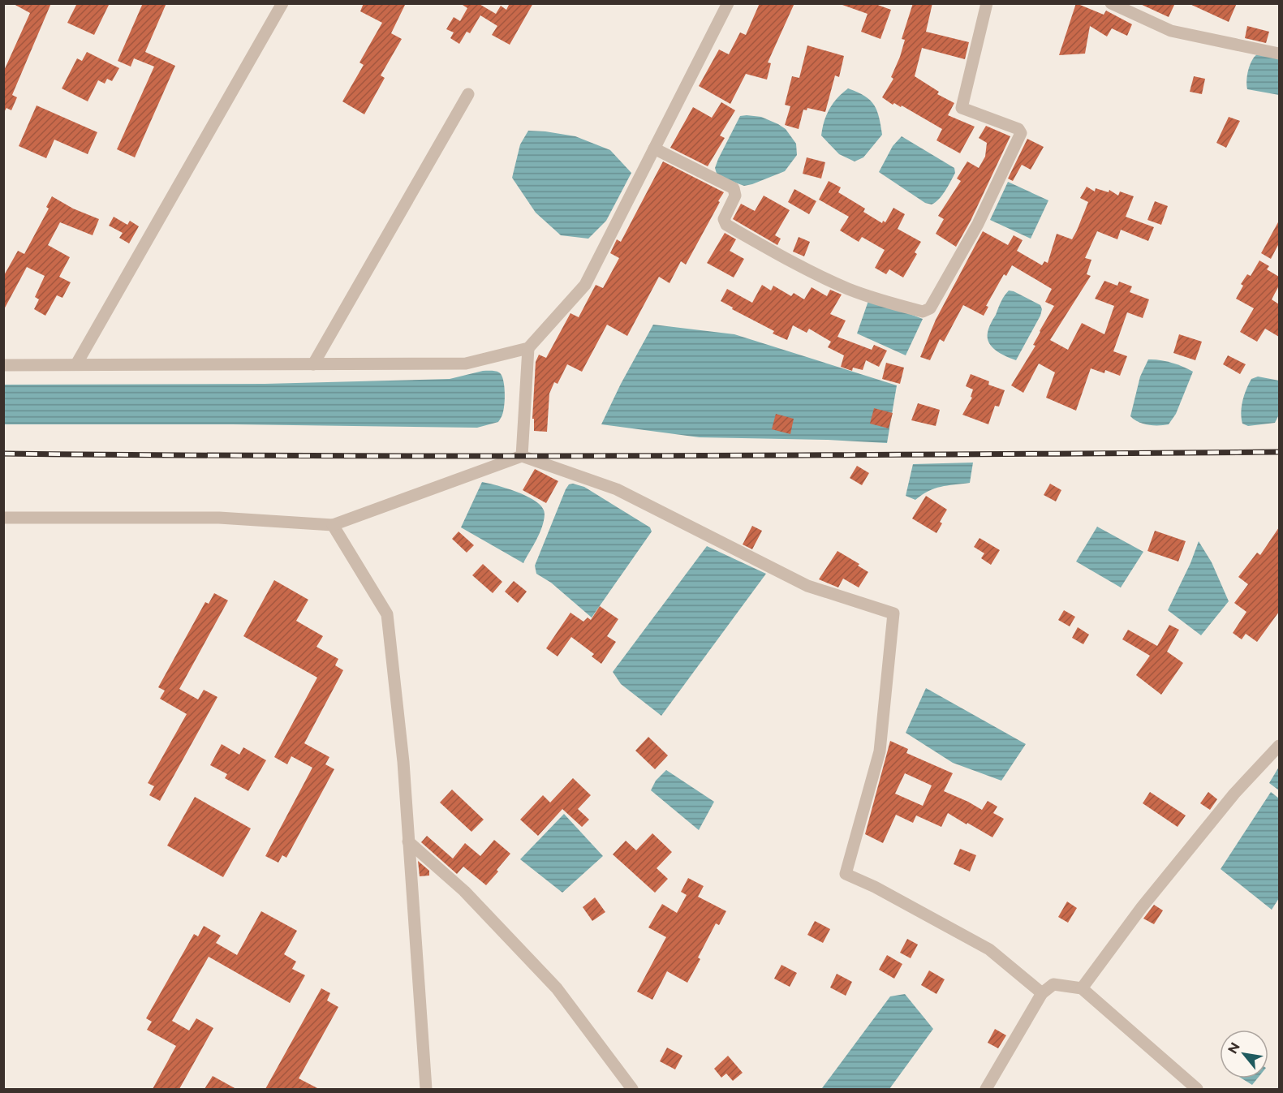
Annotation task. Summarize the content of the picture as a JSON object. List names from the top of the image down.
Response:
{
  "north": "top left"
}
